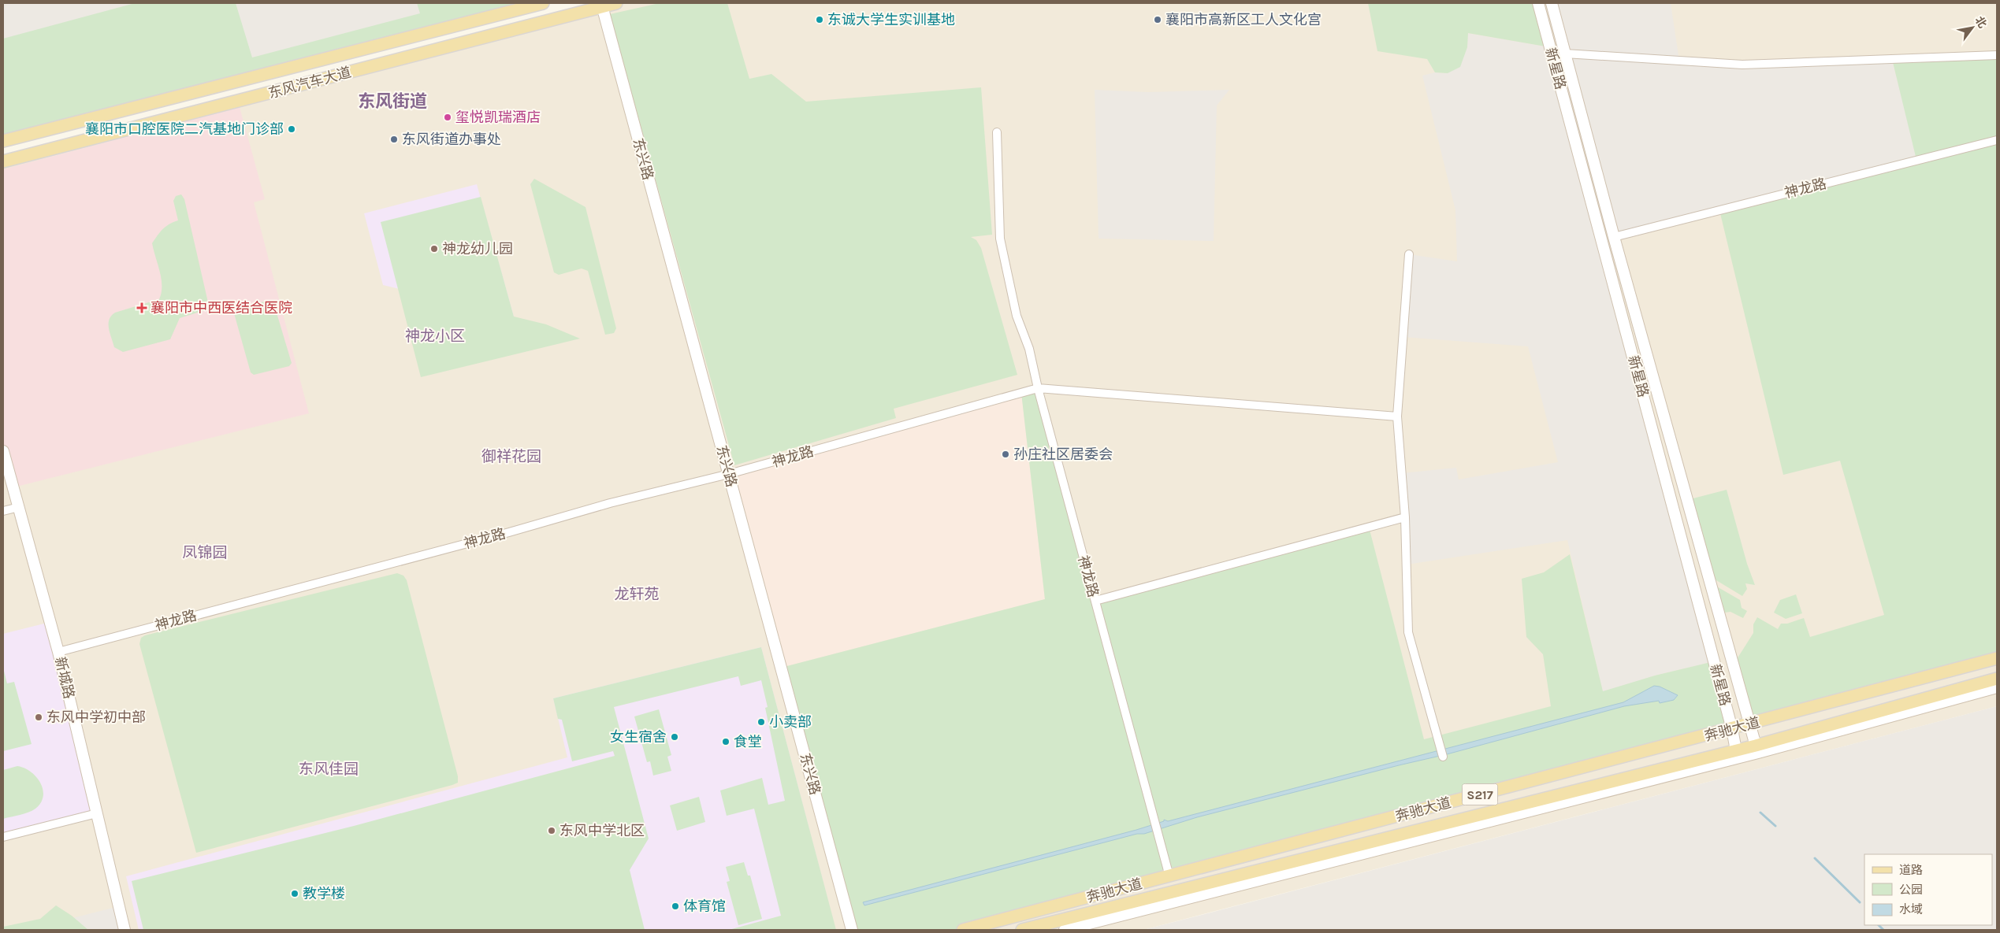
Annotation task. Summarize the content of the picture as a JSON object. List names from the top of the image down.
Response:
{
  "streets": {
    "main road": ["东风汽车大道", "奔驰大道", "S217"],
    "street": [
      "新星路",
      "东兴路",
      "神龙路",
      "新城路"
    ]
  },
  "crossings": [
    ["新星路", "神龙路"],
    ["新星路", "奔驰大道"],
    ["东风汽车大道", "东兴路"],
    ["东兴路", "神龙路"],
    ["神龙路", "新城路"],
    ["神龙路", "奔驰大道"]
  ],
  "districts": [
    "东风街道",
    "神龙小区",
    "御祥花园",
    "凤锦园",
    "龙轩苑",
    "东风佳园"
  ],
  "places": {
    "other": [
      "东诚大学生实训基地",
      "襄阳市高新区工人文化宫",
      "玺悦凯瑞酒店",
      "襄阳市口腔医院二汽基地门诊部",
      "东风街道办事处",
      "神龙幼儿园",
      "孙庄社区居委会",
      "东风中学初中部",
      "小卖部",
      "女生宿舍",
      "食堂",
      "东风中学北区",
      "教学楼",
      "体育馆"
    ],
    "health": ["襄阳市中西医结合医院"]
  },
  "legend": ["道路", "公园", "水域"],
  "north": "top right"
}
